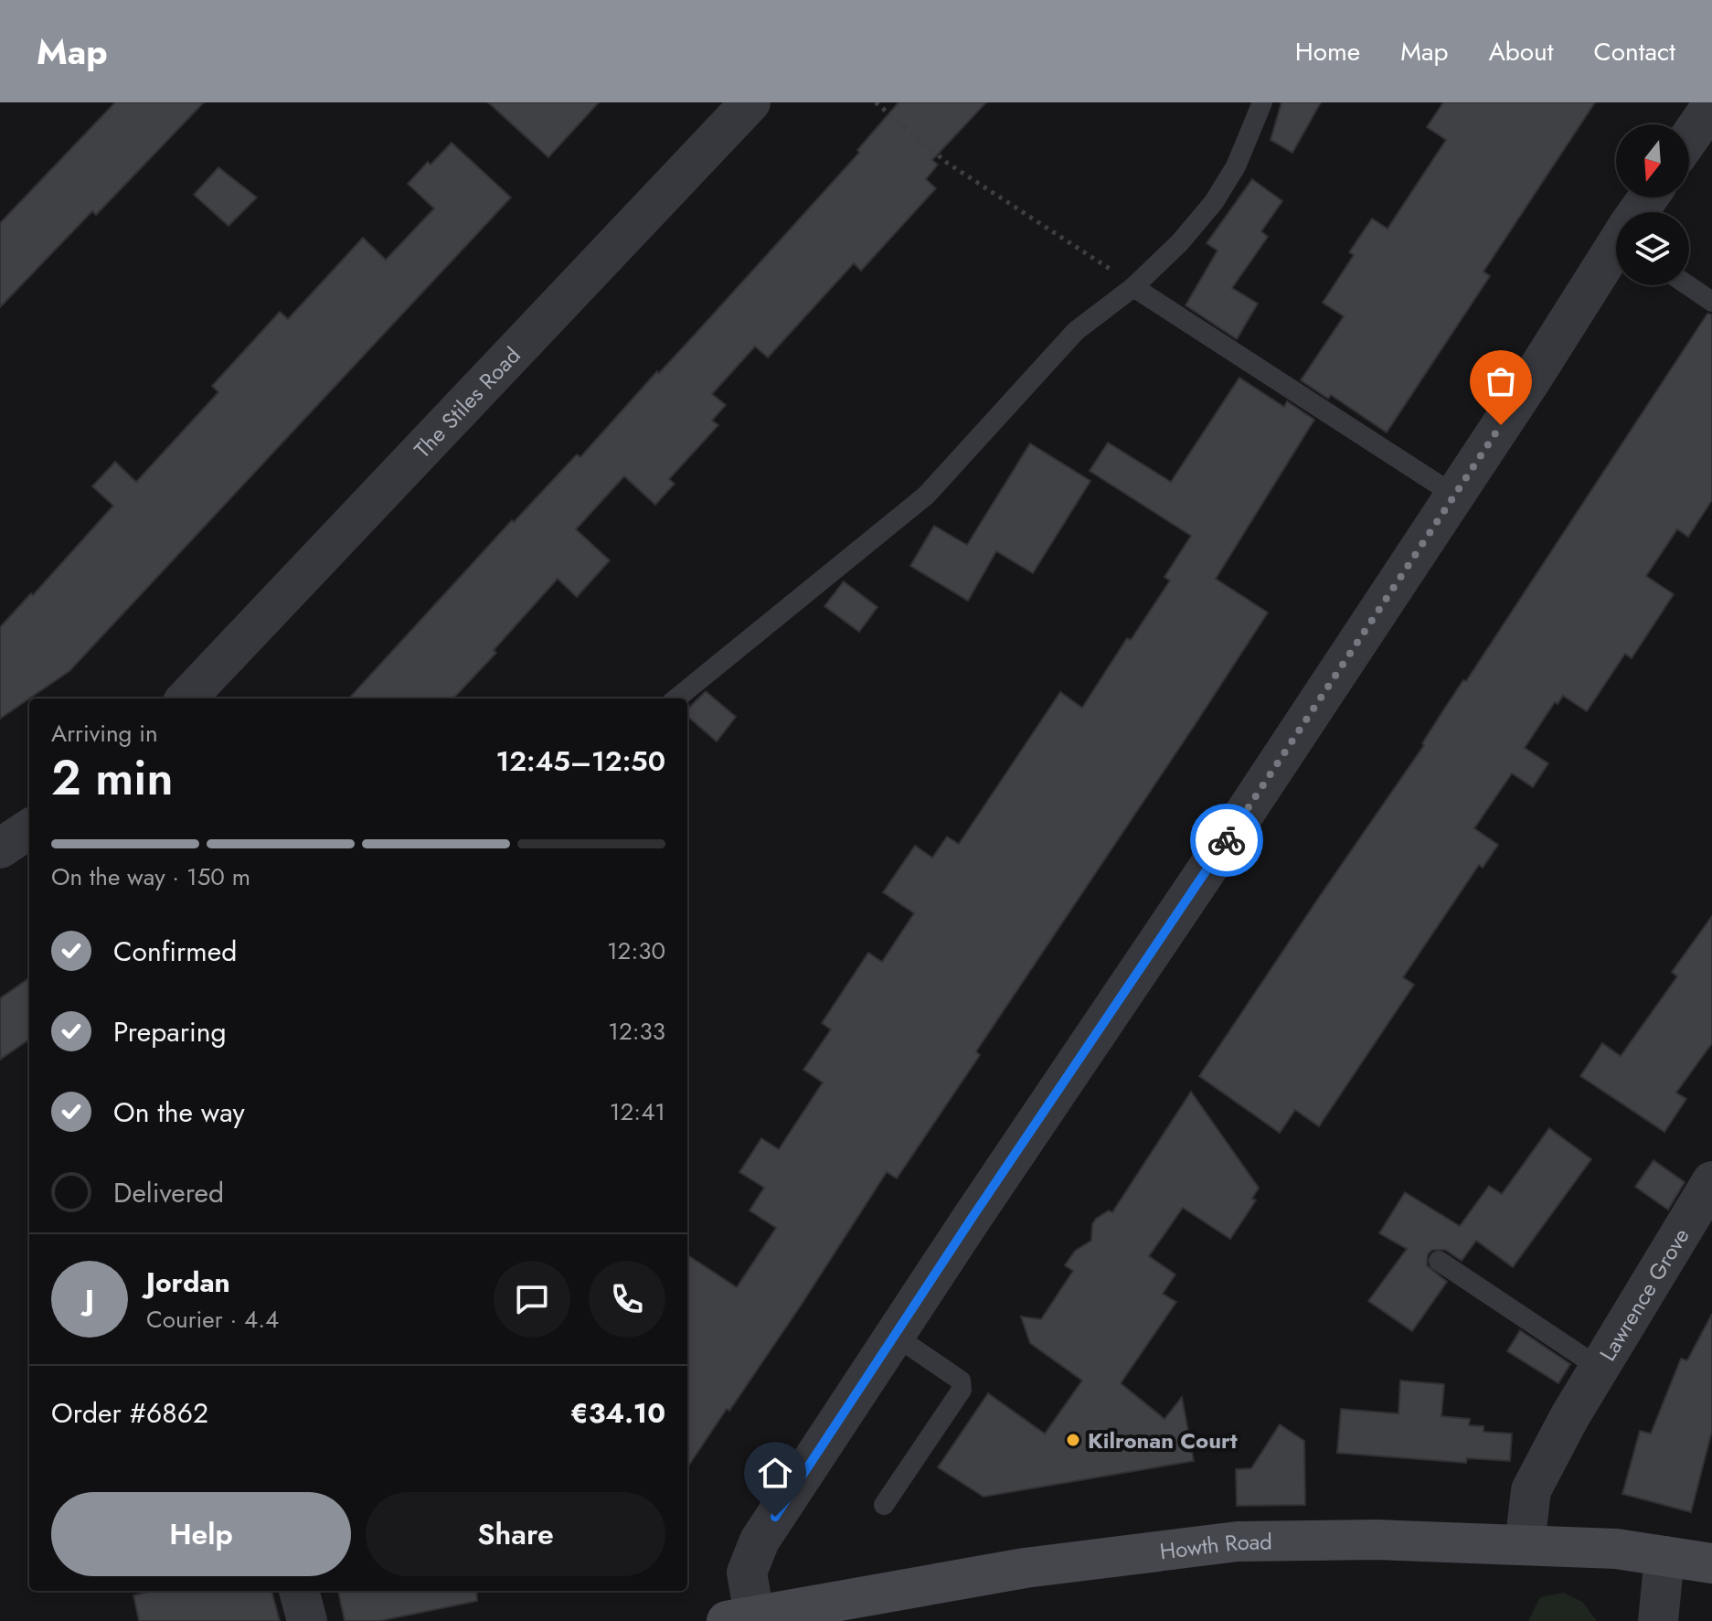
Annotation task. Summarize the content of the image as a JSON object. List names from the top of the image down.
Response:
{
  "streets": {
    "main road": ["Howth Road"],
    "street": ["The Stiles Road", "Lawrence Grove"]
  },
  "crossings": [
    ["Lawrence Grove", "Howth Road"]
  ],
  "places": ["Kilronan Court"],
  "north": "bottom",
  "page": {
    "header": "Map",
    "nav": [
      "Home",
      "Map",
      "About",
      "Contact"
    ],
    "heading": ["2 min", "Arriving in", "12:45–12:50"],
    "panel": [
      "Jordan",
      "Courier · 4.4",
      "Order #6862",
      "€34.10"
    ],
    "bar": "On the way · 150 m",
    "list": [
      ["Confirmed", "12:30"],
      ["Preparing", "12:33"],
      ["On the way", "12:41"],
      "Delivered"
    ],
    "round": "J",
    "buttons": ["Help", "Share"]
  }
}
